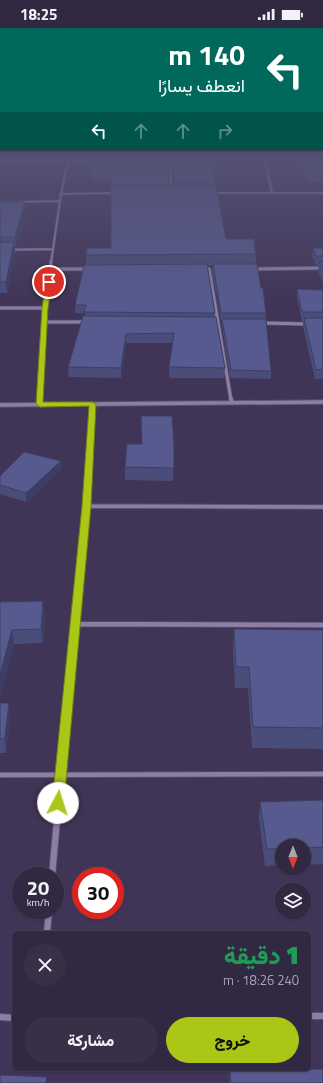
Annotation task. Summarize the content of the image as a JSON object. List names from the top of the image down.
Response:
{
  "north": "bottom",
  "page": {
    "status": "18:25",
    "turn": ["140 m", "انعطف يسارًا"],
    "speed": "20 km/h",
    "limit": "30",
    "heading": ["1 دقيقة", "240 m · 18:26"],
    "buttons": ["خروج", "مشاركة"]
  }
}
